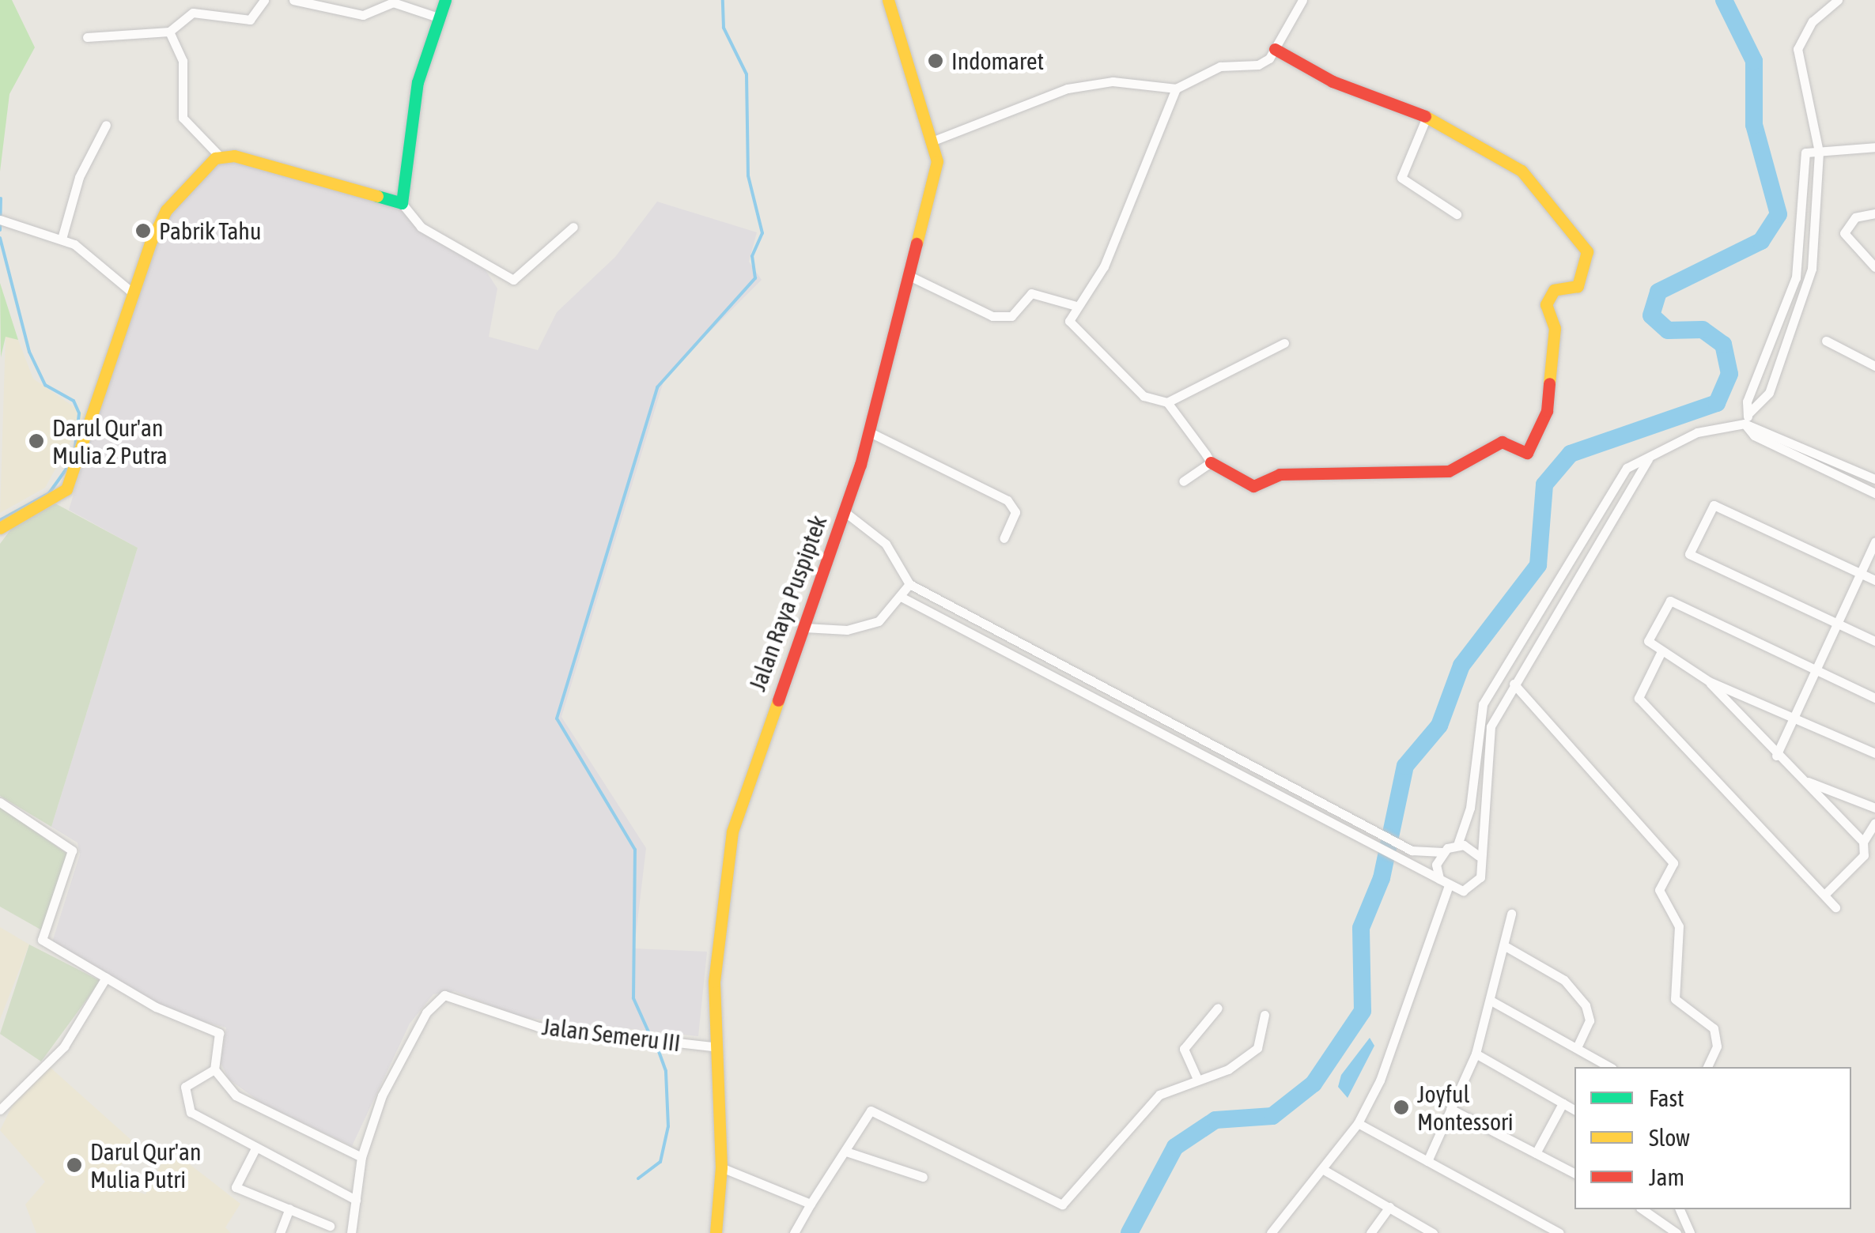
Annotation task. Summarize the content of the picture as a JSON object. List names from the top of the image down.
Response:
{
  "streets": {
    "street": ["Jalan Raya Puspiptek", "Jalan Semeru III"]
  },
  "crossings": [
    ["Jalan Raya Puspiptek", "Jalan Semeru III"]
  ],
  "places": [
    "Indomaret",
    "Pabrik Tahu",
    "Darul Qur'an Mulia 2 Putra",
    "Joyful Montessori",
    "Darul Qur'an Mulia Putri"
  ],
  "legend": ["Fast", "Slow", "Jam"]
}
